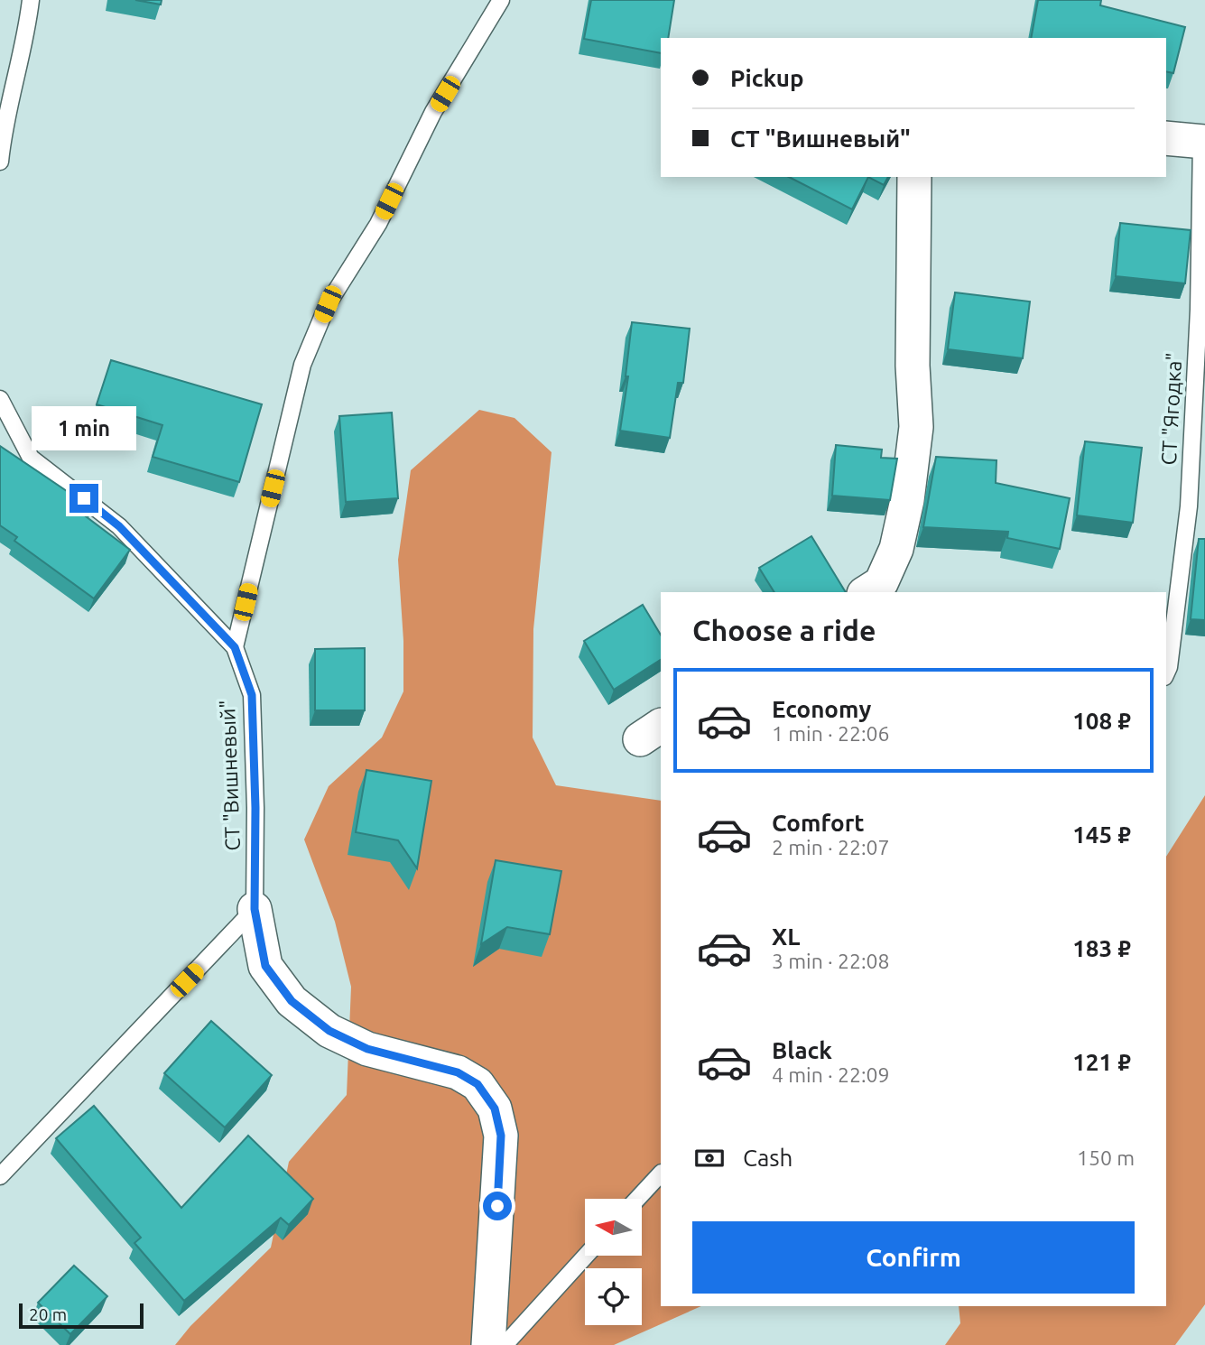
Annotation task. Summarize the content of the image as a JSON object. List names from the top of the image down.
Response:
{
  "streets": {
    "lane": ["СТ \"Ягодка\"", "СТ \"Вишневый\""]
  },
  "scale_bar": "20 m",
  "north": "left",
  "page": {
    "banner": ["Pickup", "СТ \"Вишневый\""],
    "bubble": "1 min",
    "heading": "Choose a ride",
    "list": [
      {
        "name": "Economy",
        "note": "1 min · 22:06",
        "value": "108 ₽"
      },
      {
        "name": "Comfort",
        "note": "2 min · 22:07",
        "value": "145 ₽"
      },
      {
        "name": "XL",
        "note": "3 min · 22:08",
        "value": "183 ₽"
      },
      {
        "name": "Black",
        "note": "4 min · 22:09",
        "value": "121 ₽"
      }
    ],
    "pay": ["Cash", "150 m"],
    "buttons": "Confirm",
    "scale": "20 m"
  }
}
